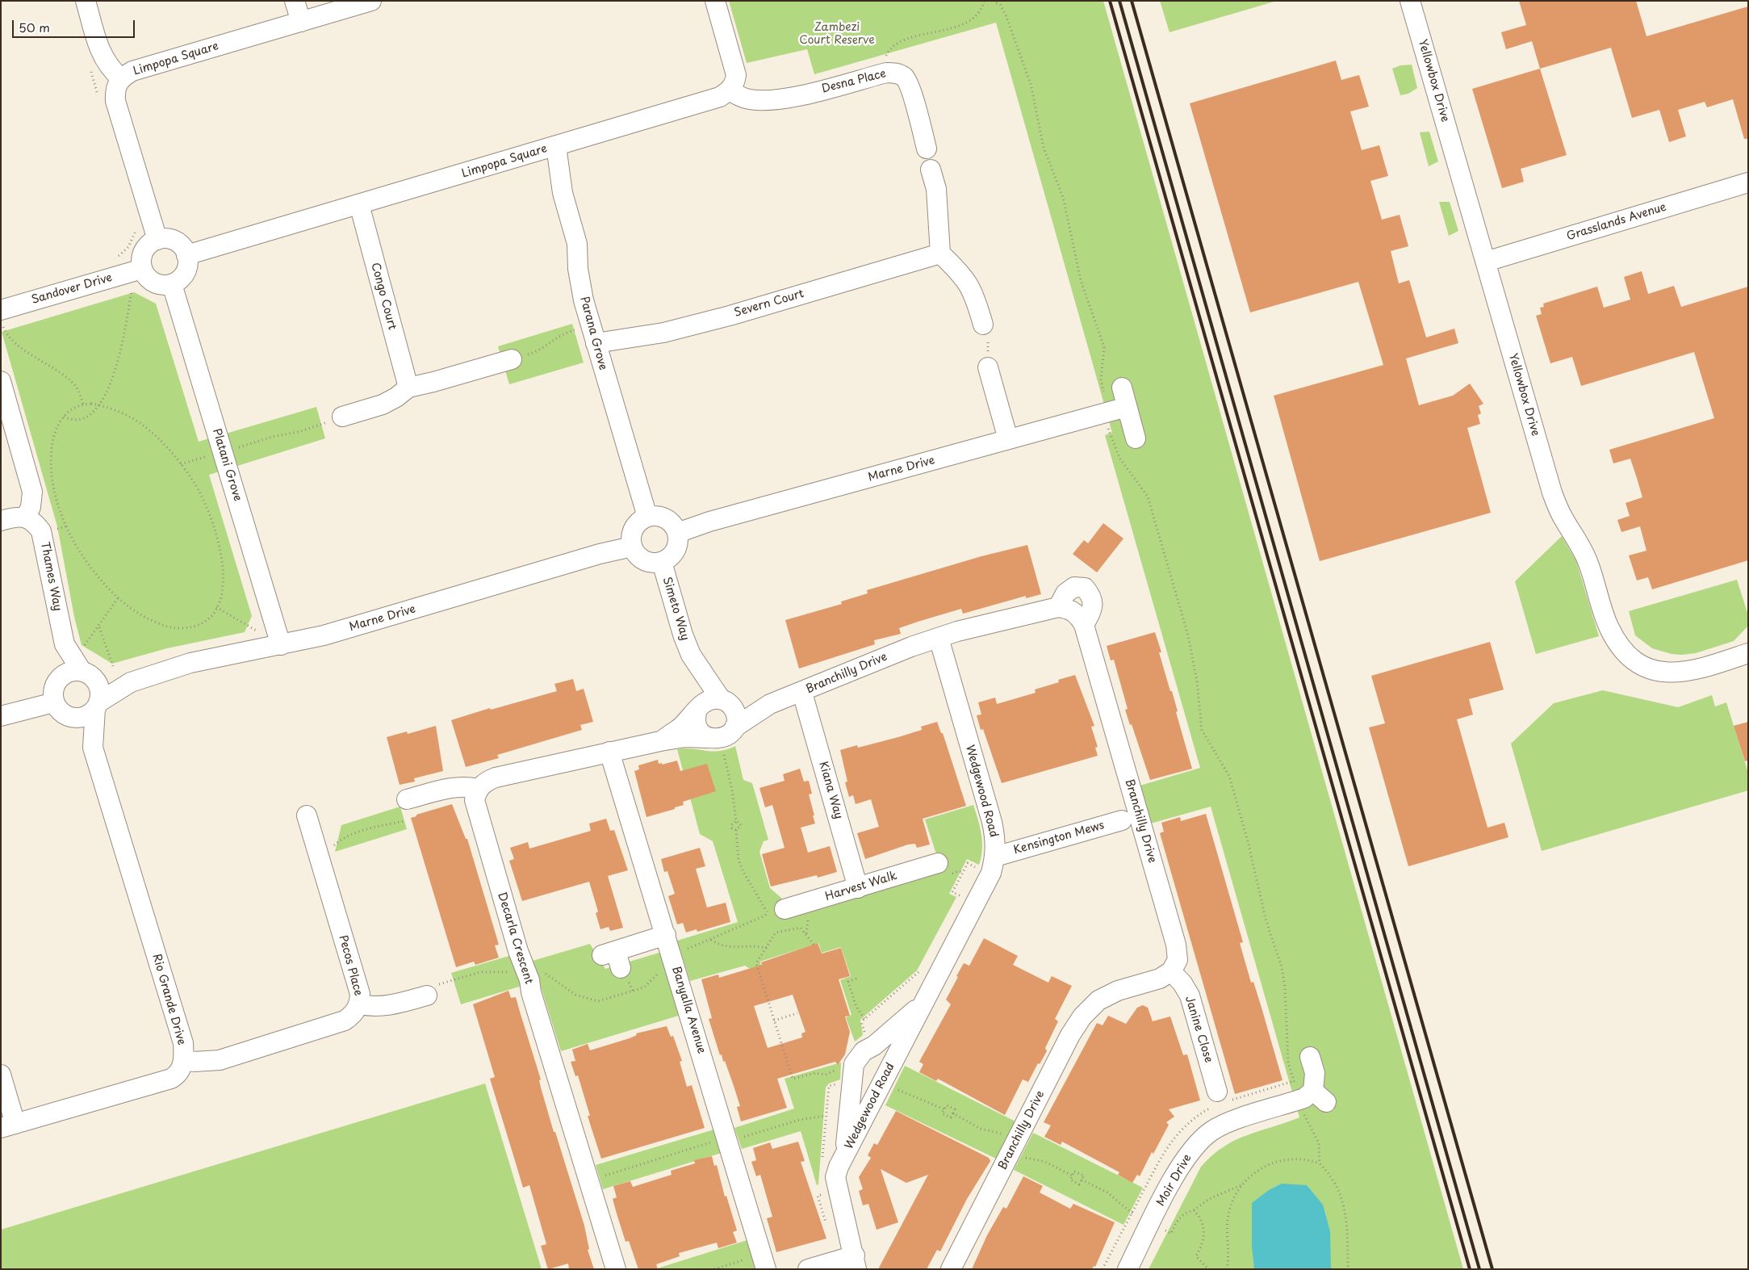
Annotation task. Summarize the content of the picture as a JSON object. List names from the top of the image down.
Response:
{
  "streets": {
    "street": [
      "Limpopa Square",
      "Yellowbox Drive",
      "Desna Place",
      "Grasslands Avenue",
      "Sandover Drive",
      "Congo Court",
      "Severn Court",
      "Parana Grove",
      "Platani Grove",
      "Marne Drive",
      "Thames Way",
      "Simeto Way",
      "Branchilly Drive",
      "Kiana Way",
      "Wedgewood Road",
      "Kensington Mews",
      "Harvest Walk",
      "Decarla Crescent",
      "Pecos Place",
      "Rio Grande Drive",
      "Banyalla Avenue",
      "Janine Close",
      "Moir Drive"
    ]
  },
  "crossings": [
    ["Limpopa Square", "Desna Place"],
    ["Limpopa Square", "Sandover Drive"],
    ["Limpopa Square", "Congo Court"],
    ["Limpopa Square", "Parana Grove"],
    ["Limpopa Square", "Platani Grove"],
    ["Yellowbox Drive", "Grasslands Avenue"],
    ["Sandover Drive", "Platani Grove"],
    ["Severn Court", "Parana Grove"],
    ["Parana Grove", "Marne Drive"],
    ["Parana Grove", "Simeto Way"],
    ["Platani Grove", "Marne Drive"],
    ["Marne Drive", "Thames Way"],
    ["Marne Drive", "Simeto Way"],
    ["Marne Drive", "Rio Grande Drive"],
    ["Thames Way", "Rio Grande Drive"],
    ["Simeto Way", "Branchilly Drive"],
    ["Branchilly Drive", "Kiana Way"],
    ["Branchilly Drive", "Wedgewood Road"],
    ["Branchilly Drive", "Janine Close"],
    ["Kiana Way", "Harvest Walk"],
    ["Wedgewood Road", "Kensington Mews"],
    ["Pecos Place", "Rio Grande Drive"]
  ],
  "parks": ["Zambezi Court Reserve"],
  "scale_bar": "50 m"
}
